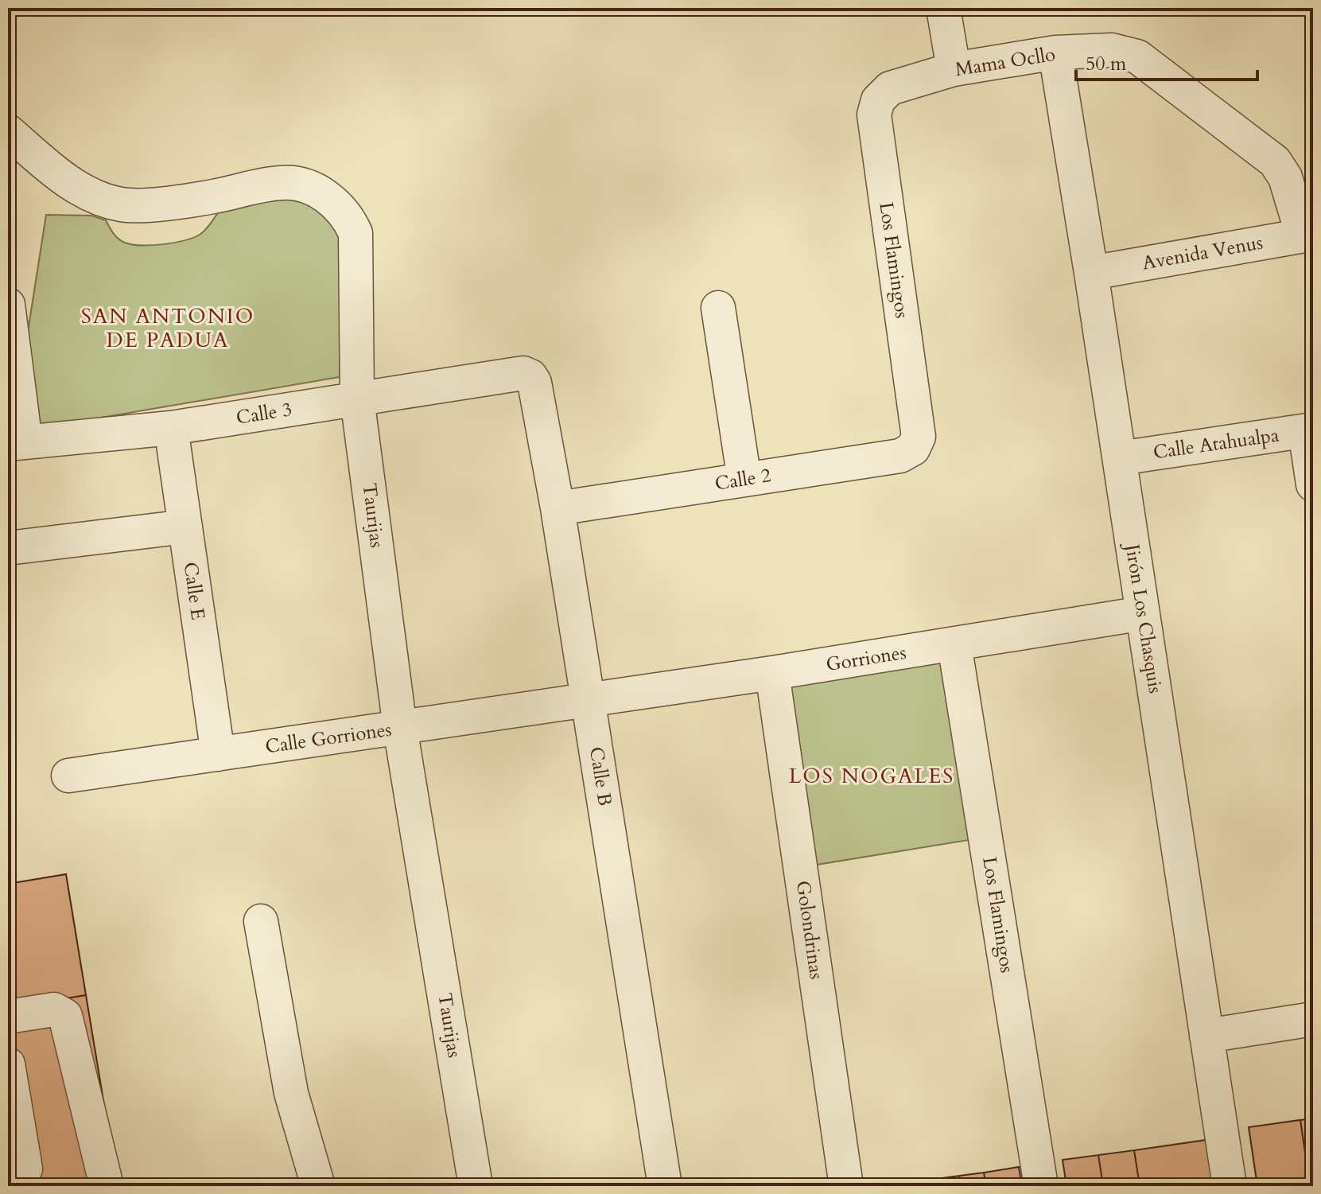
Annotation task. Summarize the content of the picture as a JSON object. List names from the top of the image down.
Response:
{
  "streets": {
    "street": [
      "Mama Ocllo",
      "Avenida Venus",
      "Los Flamingos",
      "Calle 3",
      "Calle Atahualpa",
      "Calle 2",
      "Taurijas",
      "Calle E",
      "Jirón Los Chasquis",
      "Gorriones",
      "Calle Gorriones",
      "Calle B",
      "Golondrinas"
    ]
  },
  "crossings": [
    ["Mama Ocllo", "Avenida Venus"],
    ["Mama Ocllo", "Los Flamingos"],
    ["Mama Ocllo", "Jirón Los Chasquis"],
    ["Avenida Venus", "Jirón Los Chasquis"],
    ["Los Flamingos", "Calle 2"],
    ["Los Flamingos", "Gorriones"],
    ["Calle 3", "Taurijas"],
    ["Calle 3", "Calle E"],
    ["Calle 3", "Calle B"],
    ["Calle Atahualpa", "Jirón Los Chasquis"],
    ["Calle 2", "Calle B"],
    ["Taurijas", "Calle Gorriones"],
    ["Calle E", "Calle Gorriones"],
    ["Jirón Los Chasquis", "Gorriones"],
    ["Gorriones", "Calle Gorriones"],
    ["Gorriones", "Calle B"],
    ["Gorriones", "Golondrinas"],
    ["Calle Gorriones", "Calle B"]
  ],
  "districts": ["SAN ANTONIO DE PADUA", "LOS NOGALES"],
  "scale_bar": "50 m"
}
